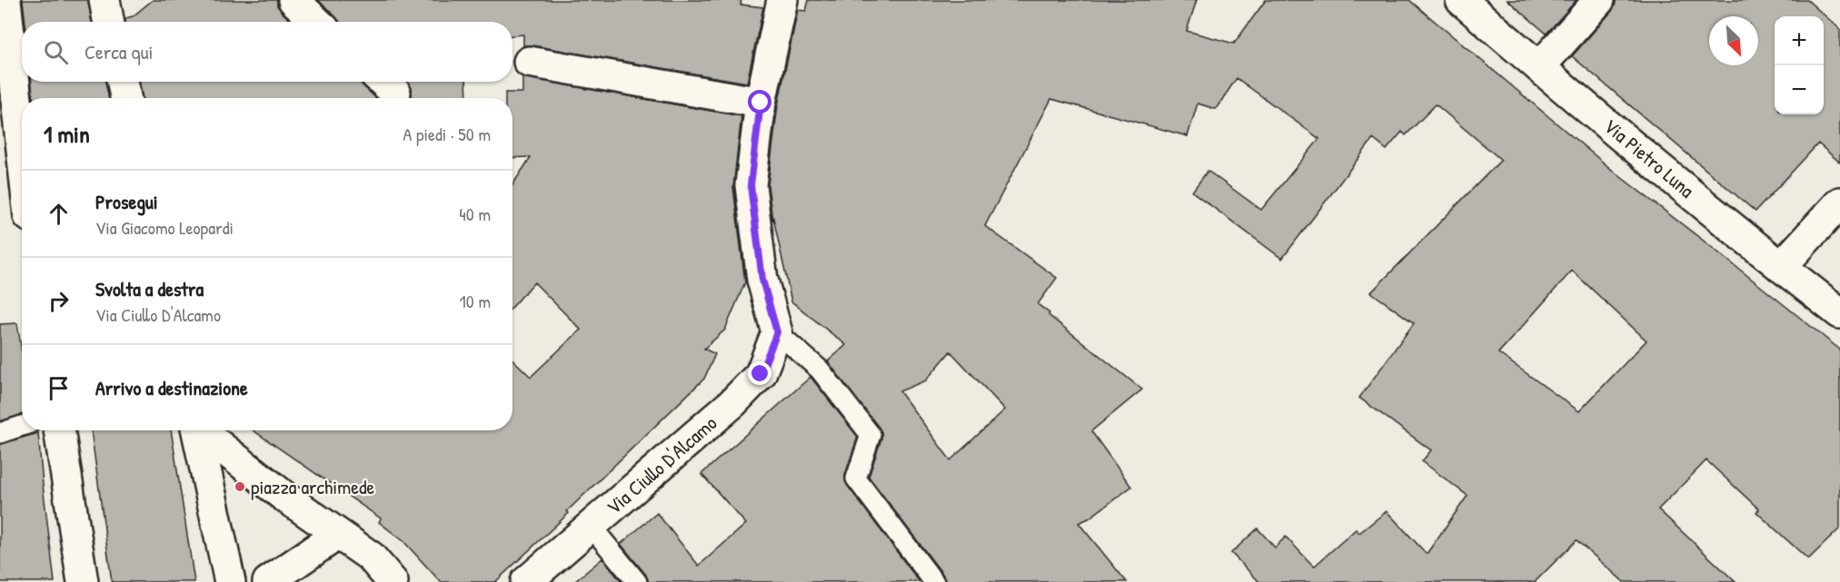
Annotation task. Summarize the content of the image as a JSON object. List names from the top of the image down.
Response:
{
  "streets": {
    "street": ["Via Pietro Luna", "Via Ciullo D'Alcamo"]
  },
  "places": ["piazza archimede"],
  "north": "bottom right",
  "page": {
    "map_buttons": ["+", "−"],
    "search": "Cerca qui",
    "heading": ["1 min", "A piedi · 50 m"],
    "list": [
      ["Prosegui", "Via Giacomo Leopardi", "40 m"],
      ["Svolta a destra", "Via Ciullo D'Alcamo", "10 m"],
      "Arrivo a destinazione"
    ]
  }
}
